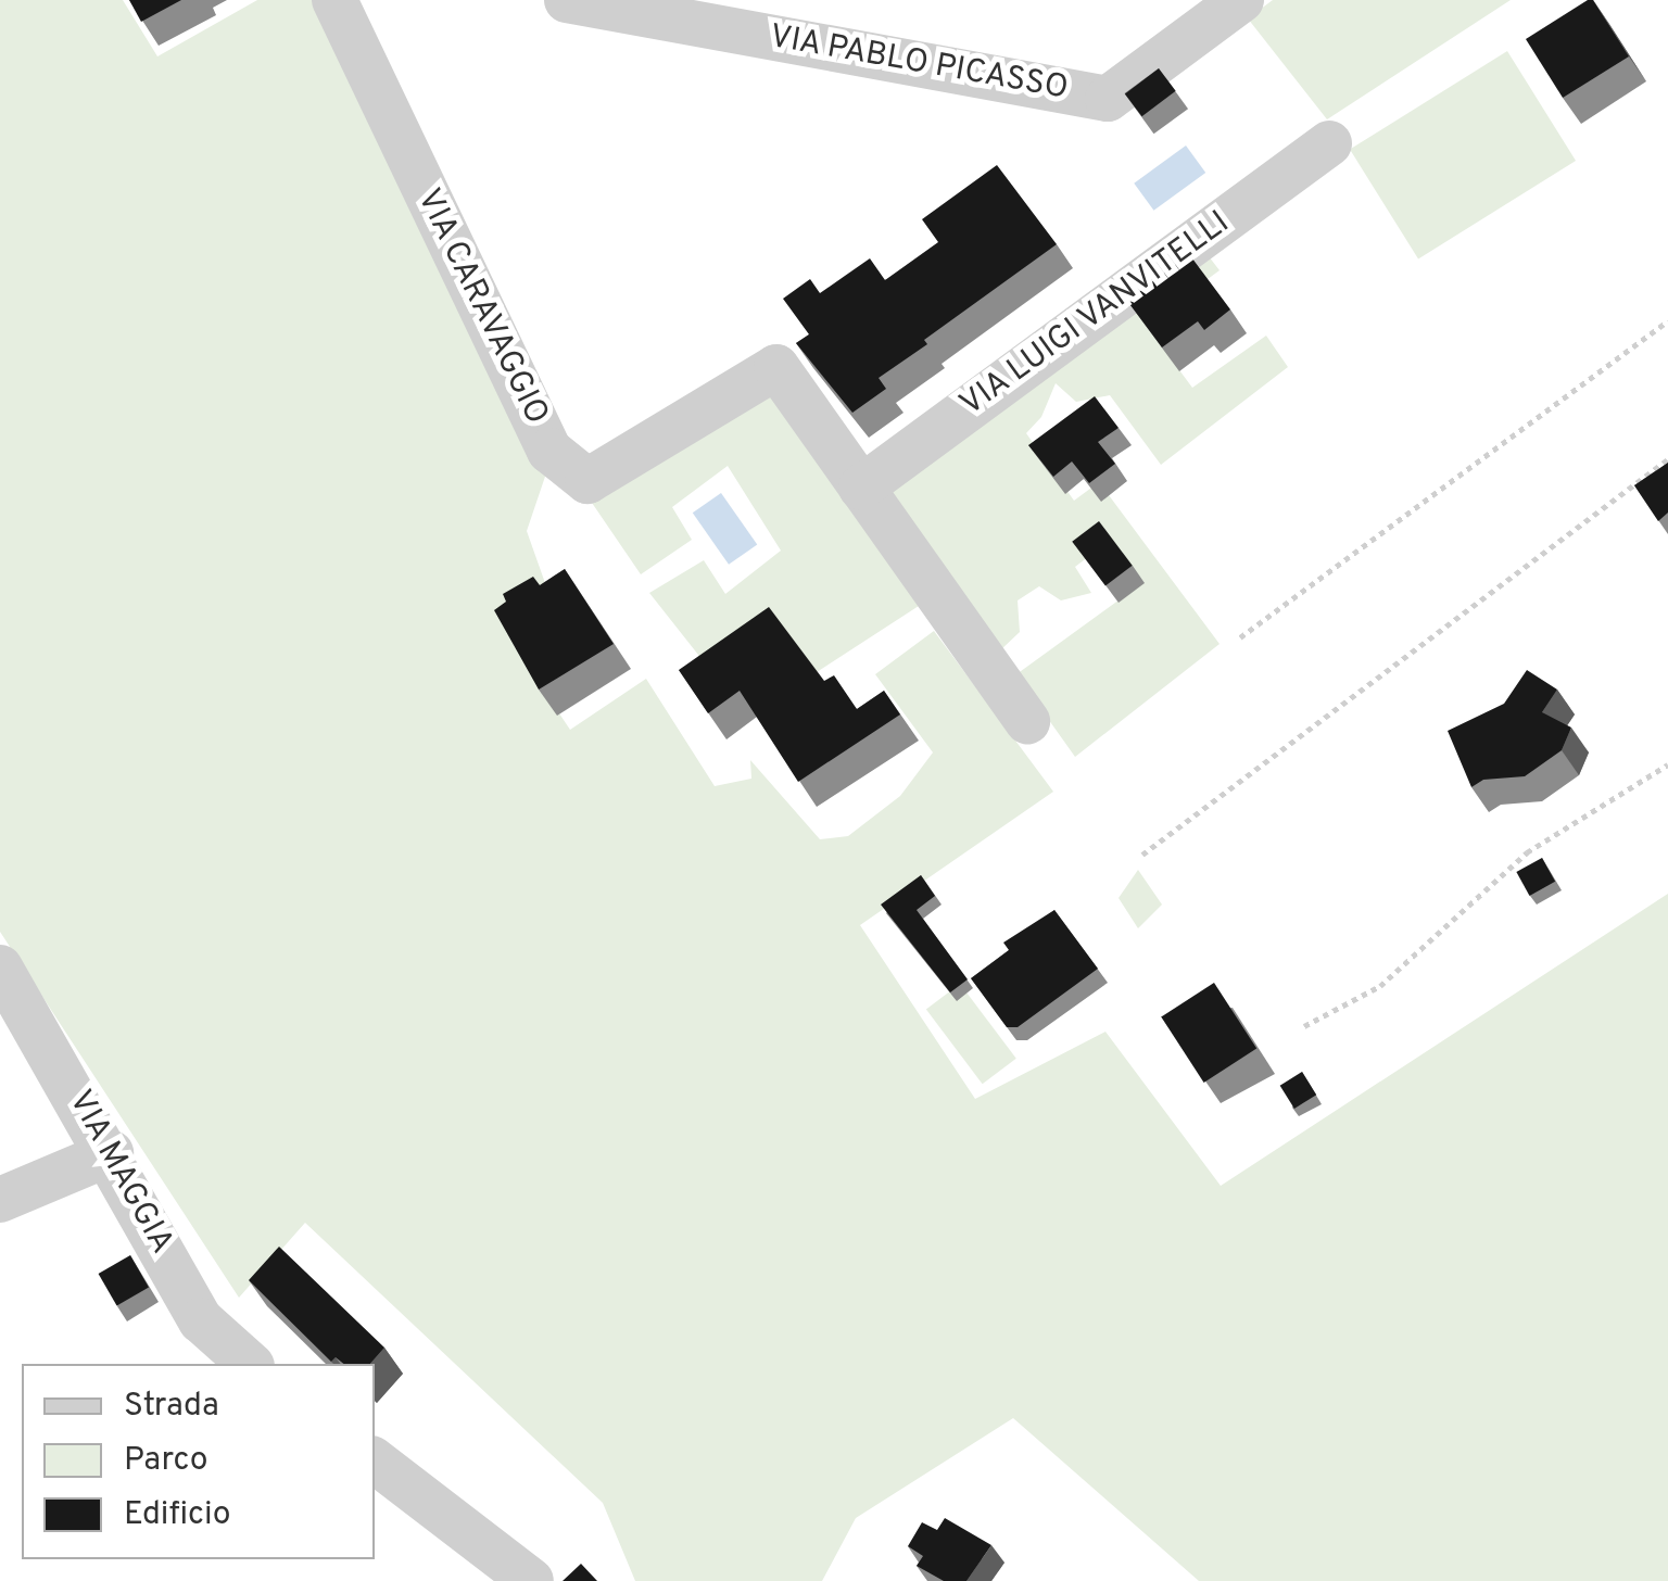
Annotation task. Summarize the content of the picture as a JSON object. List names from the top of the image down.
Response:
{
  "streets": {
    "street": [
      "VIA PABLO PICASSO",
      "VIA CARAVAGGIO",
      "VIA LUIGI VANVITELLI",
      "VIA MAGGIA"
    ]
  },
  "crossings": [
    ["VIA CARAVAGGIO", "VIA LUIGI VANVITELLI"]
  ],
  "legend": ["Strada", "Parco", "Edificio"]
}
